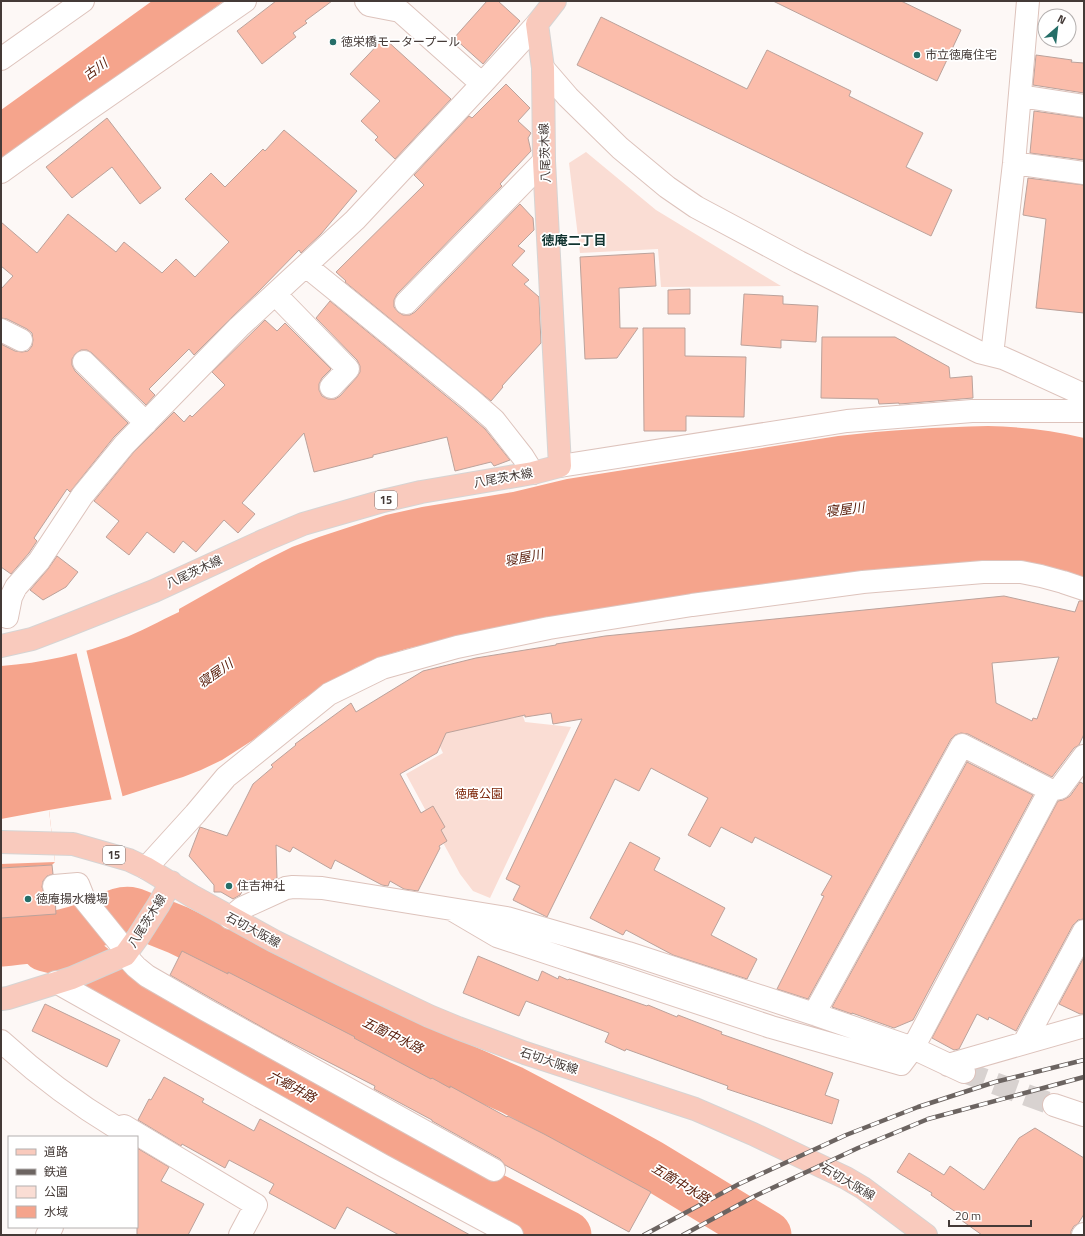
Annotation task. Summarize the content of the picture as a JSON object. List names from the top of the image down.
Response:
{
  "streets": {
    "main road": ["八尾茨木線", "15", "石切大阪線"]
  },
  "crossings": [
    ["八尾茨木線", "石切大阪線"]
  ],
  "districts": ["徳庵二丁目"],
  "water": [
    "古川",
    "寝屋川",
    "五箇中水路",
    "六郷井路"
  ],
  "parks": ["徳庵公園"],
  "places": [
    "徳栄橋モータープール",
    "市立徳庵住宅",
    "住吉神社",
    "徳庵揚水機場"
  ],
  "legend": [
    "道路",
    "鉄道",
    "公園",
    "水域"
  ],
  "scale_bar": "20 m",
  "north": "top right"
}
